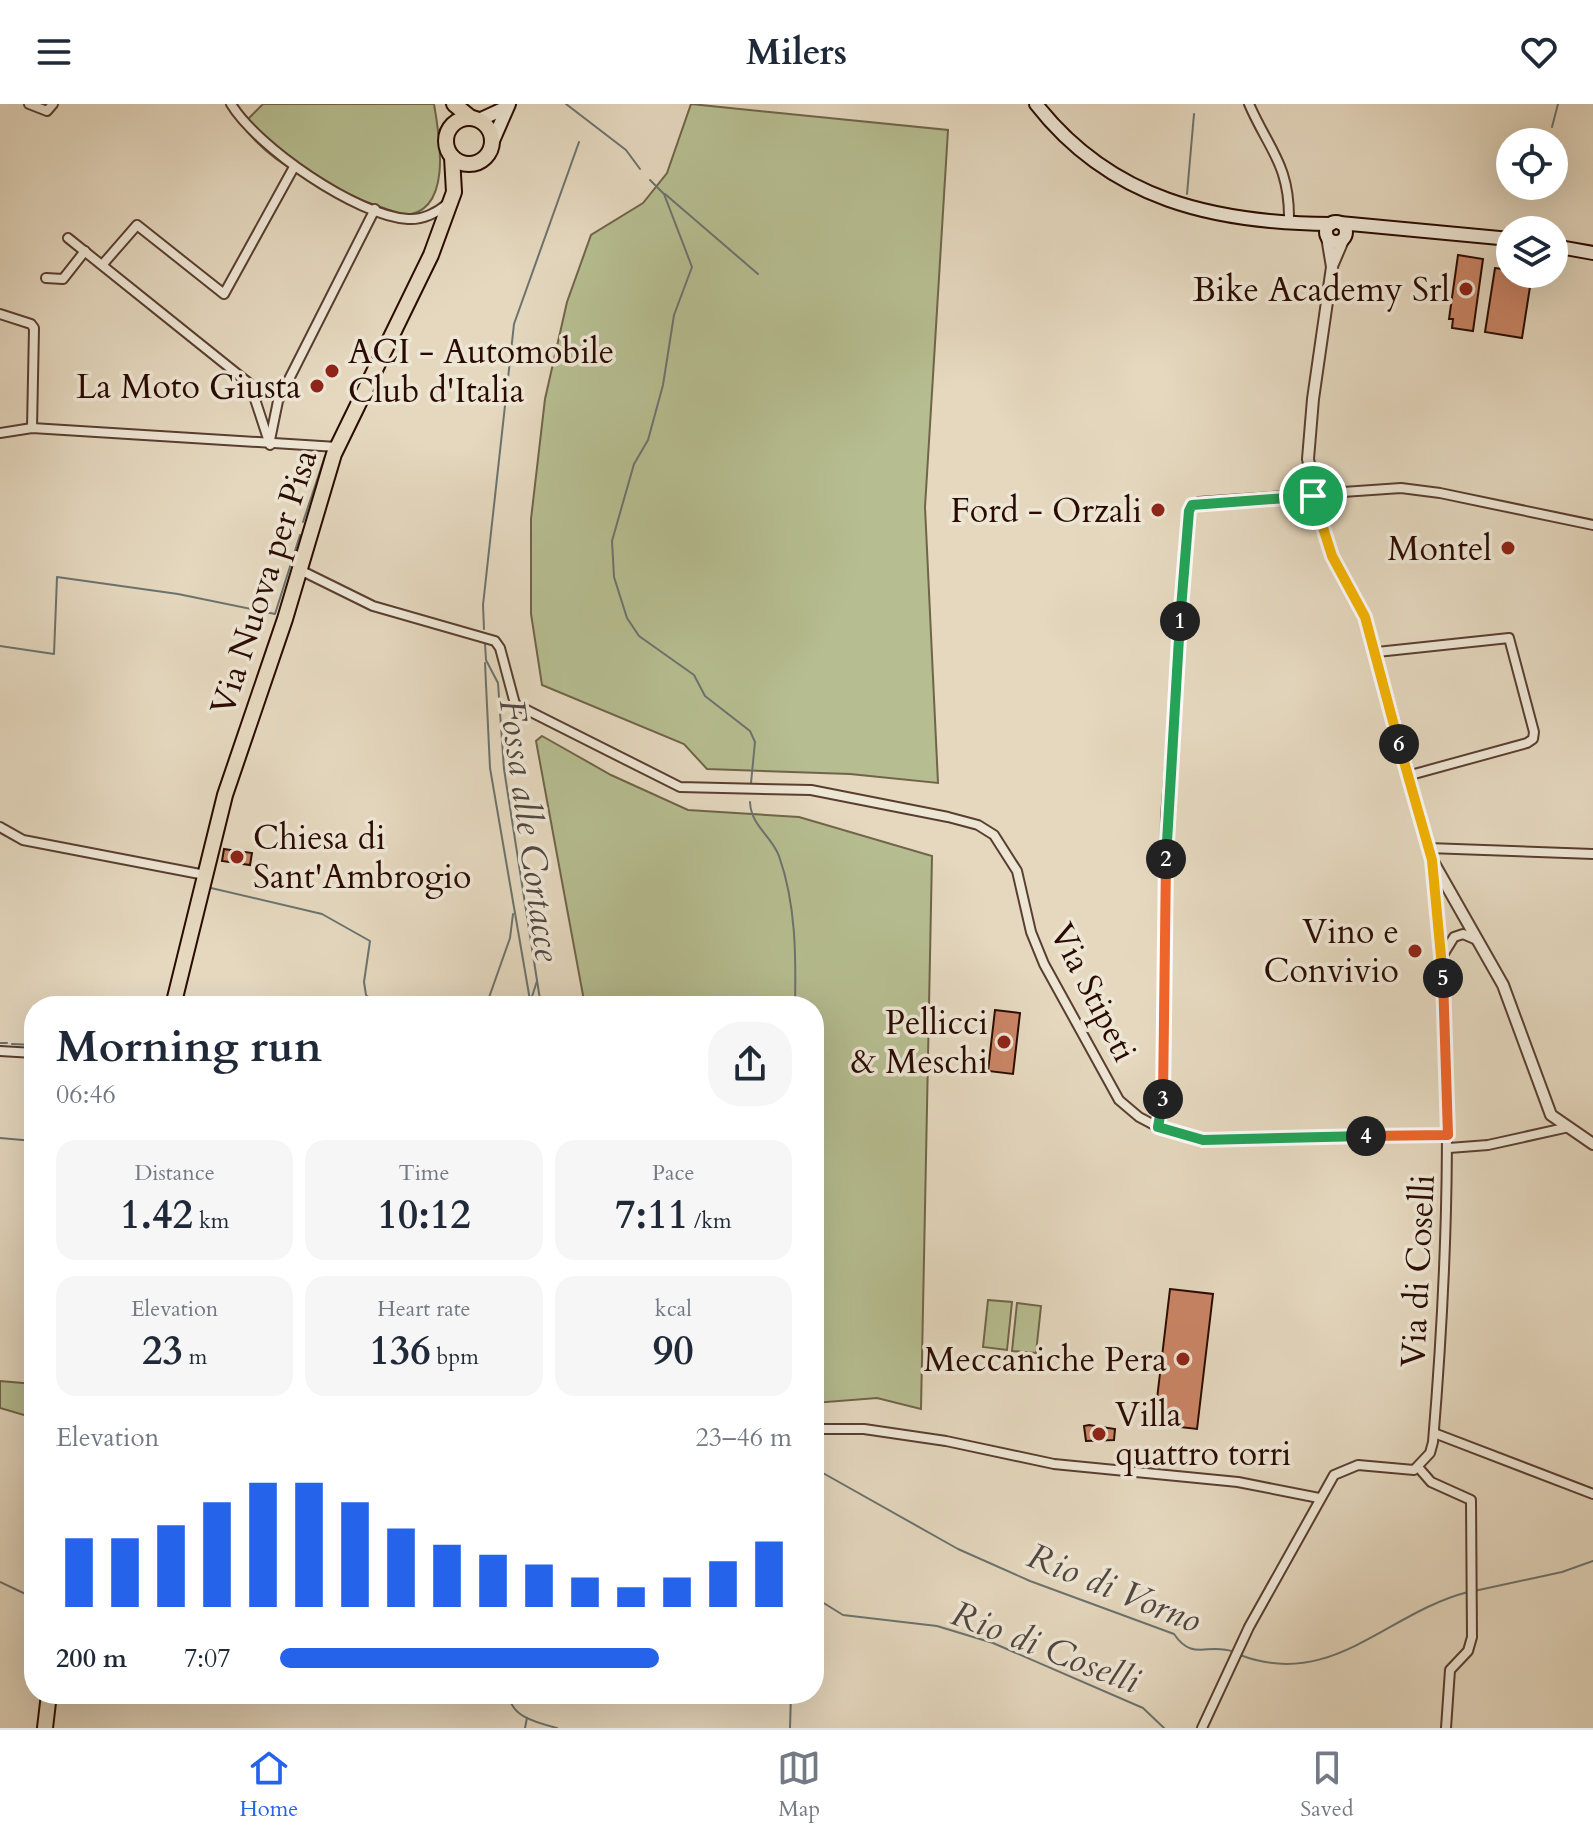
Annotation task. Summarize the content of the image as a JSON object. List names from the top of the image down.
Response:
{
  "streets": {
    "main road": ["Via Nuova per Pisa"],
    "street": ["Via Stipeti", "Via di Coselli"]
  },
  "crossings": [
    ["Via Nuova per Pisa", "Via Stipeti"],
    ["Via Stipeti", "Via di Coselli"]
  ],
  "water": ["Fossa alle Cortacce", "Rio di Vorno", "Rio di Coselli"],
  "places": [
    "Bike Academy Srl",
    "ACI - Automobile Club d'Italia",
    "La Moto Giusta",
    "Ford - Orzali",
    "Montel",
    "Chiesa di Sant'Ambrogio",
    "Vino e Convivio",
    "Pellicci & Meschi",
    "Meccaniche Pera",
    "Villa quattro torri"
  ],
  "page": {
    "header": "Milers",
    "pins": [
      "1",
      "6",
      "2",
      "5",
      "3",
      "4"
    ],
    "heading": ["Morning run", "06:46"],
    "stats": [
      ["Distance", "1.42 km"],
      ["Time", "10:12"],
      ["Pace", "7:11 /km"],
      ["Elevation", "23 m"],
      ["Heart rate", "136 bpm"],
      ["kcal", "90"]
    ],
    "chart": ["Elevation", "23–46 m"],
    "list": [
      {
        "name": "200 m",
        "note": "7:07"
      }
    ],
    "tabs": ["Home", "Map", "Saved"]
  }
}
